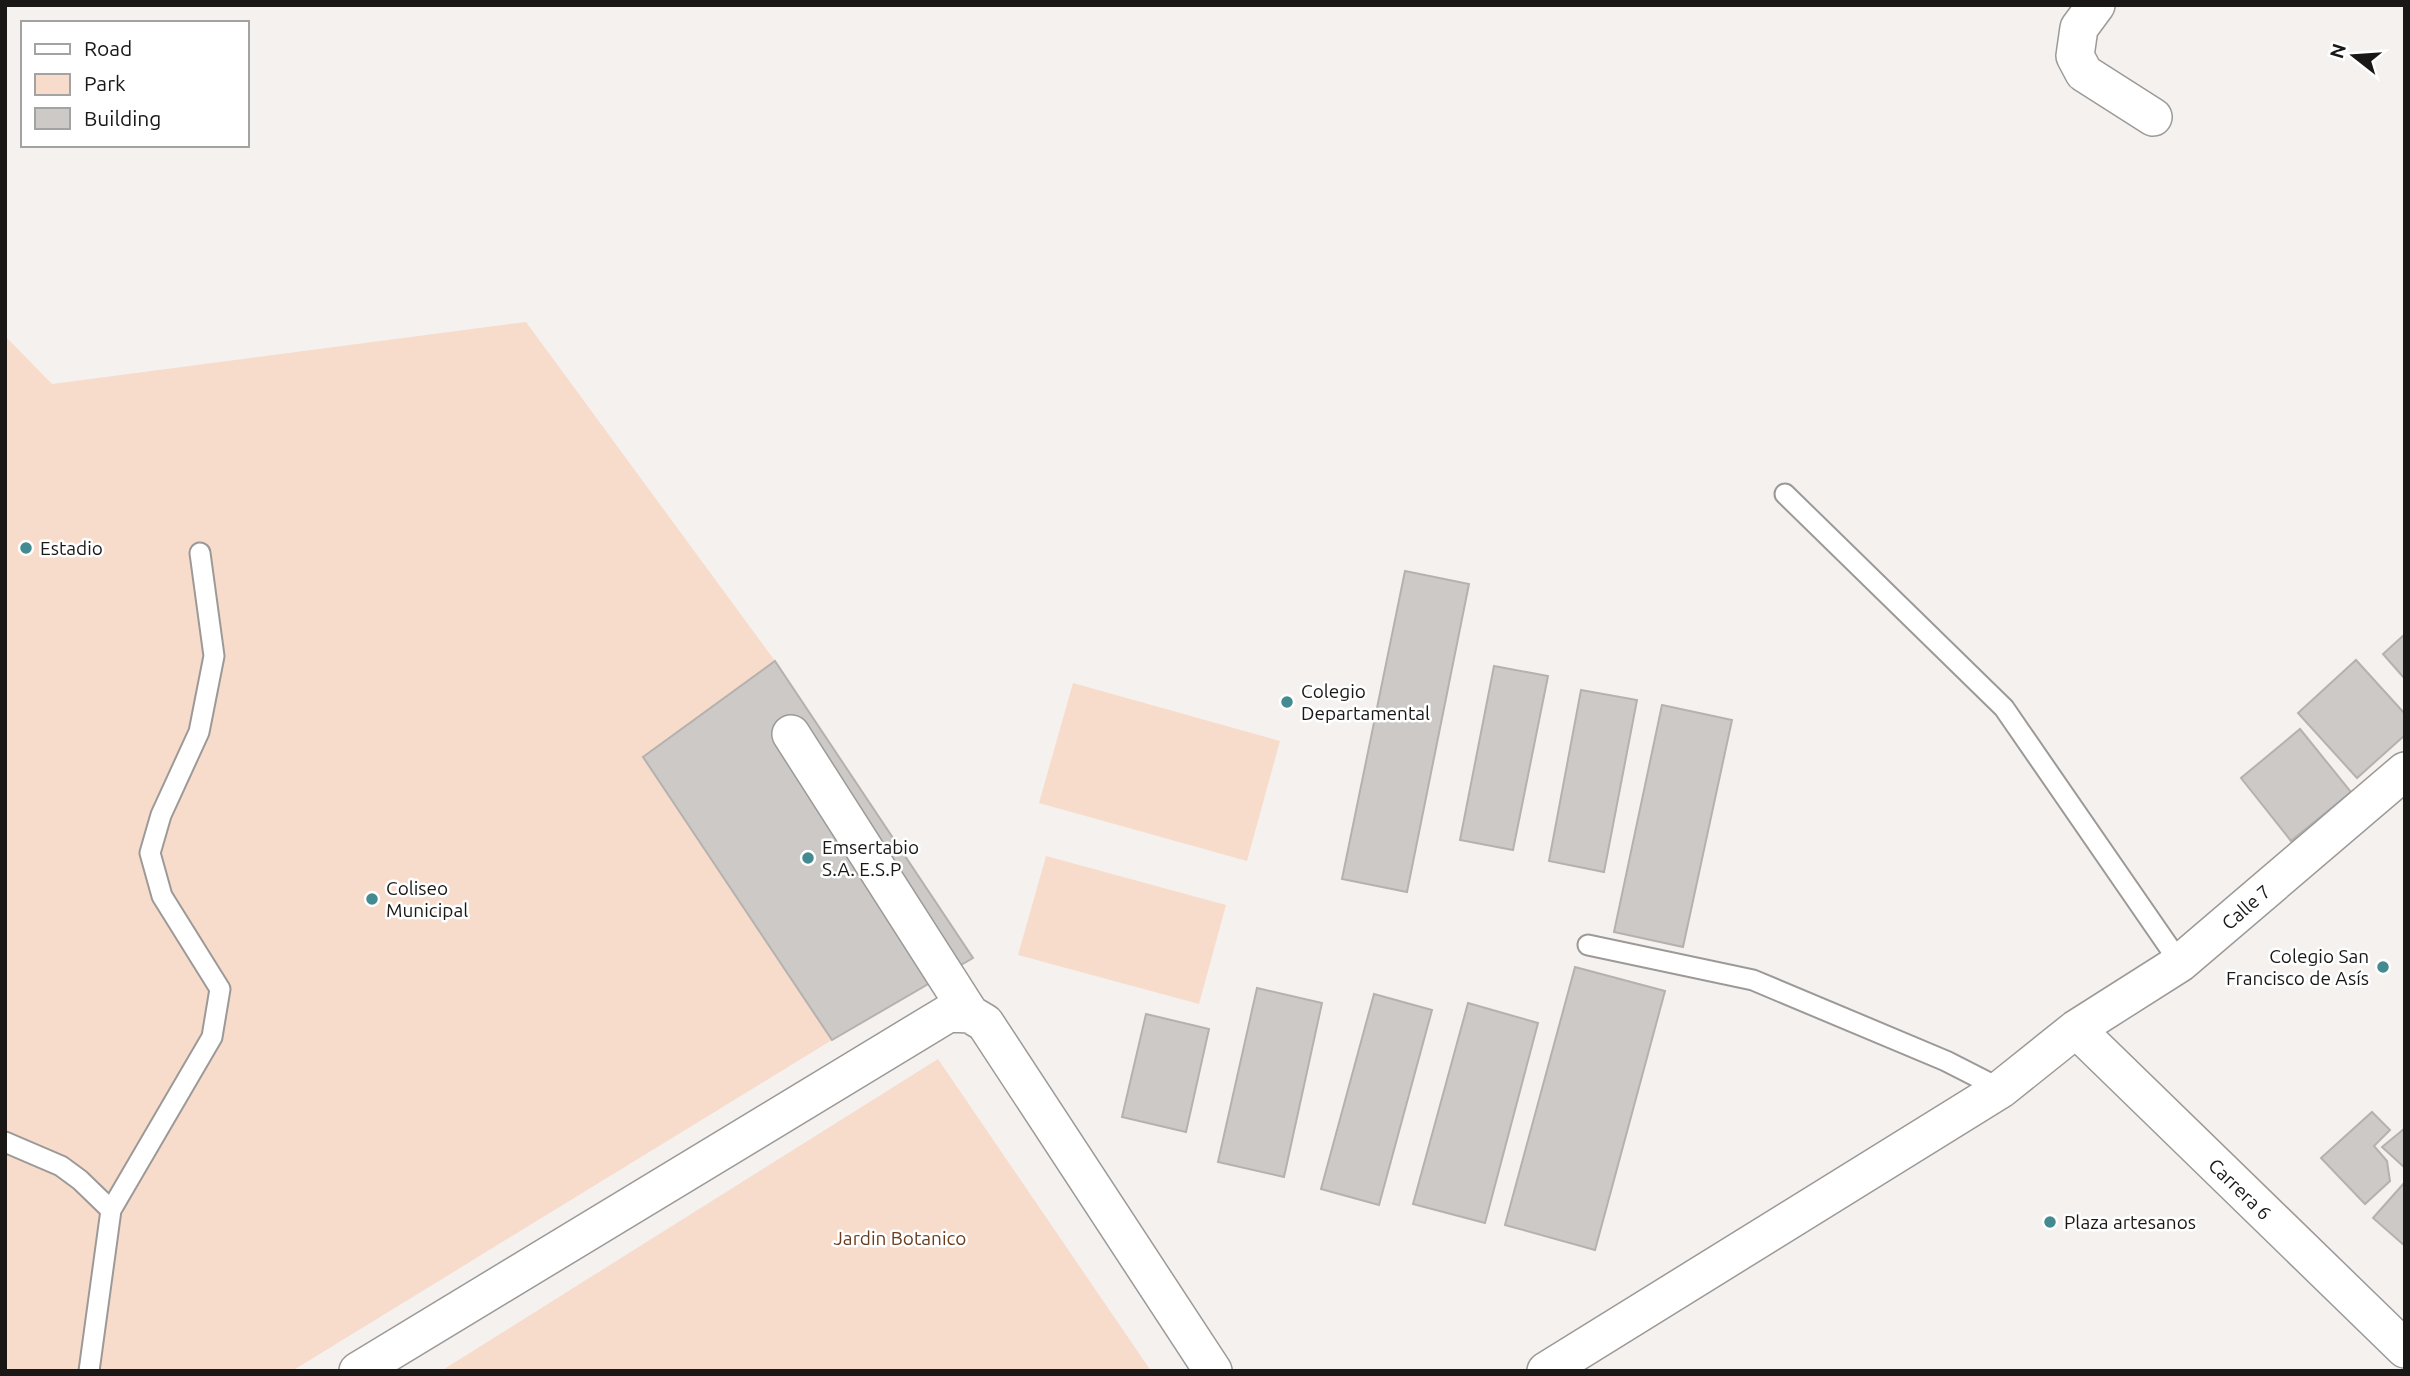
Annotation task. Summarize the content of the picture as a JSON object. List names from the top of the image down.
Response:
{
  "streets": {
    "street": ["Calle 7", "Carrera 6"]
  },
  "crossings": [
    ["Calle 7", "Carrera 6"]
  ],
  "parks": ["Jardin Botanico"],
  "places": [
    "Estadio",
    "Colegio Departamental",
    "Emsertabio S.A. E.S.P",
    "Coliseo Municipal",
    "Colegio San Francisco de Asís",
    "Plaza artesanos"
  ],
  "legend": ["Road", "Park", "Building"],
  "north": "left"
}
